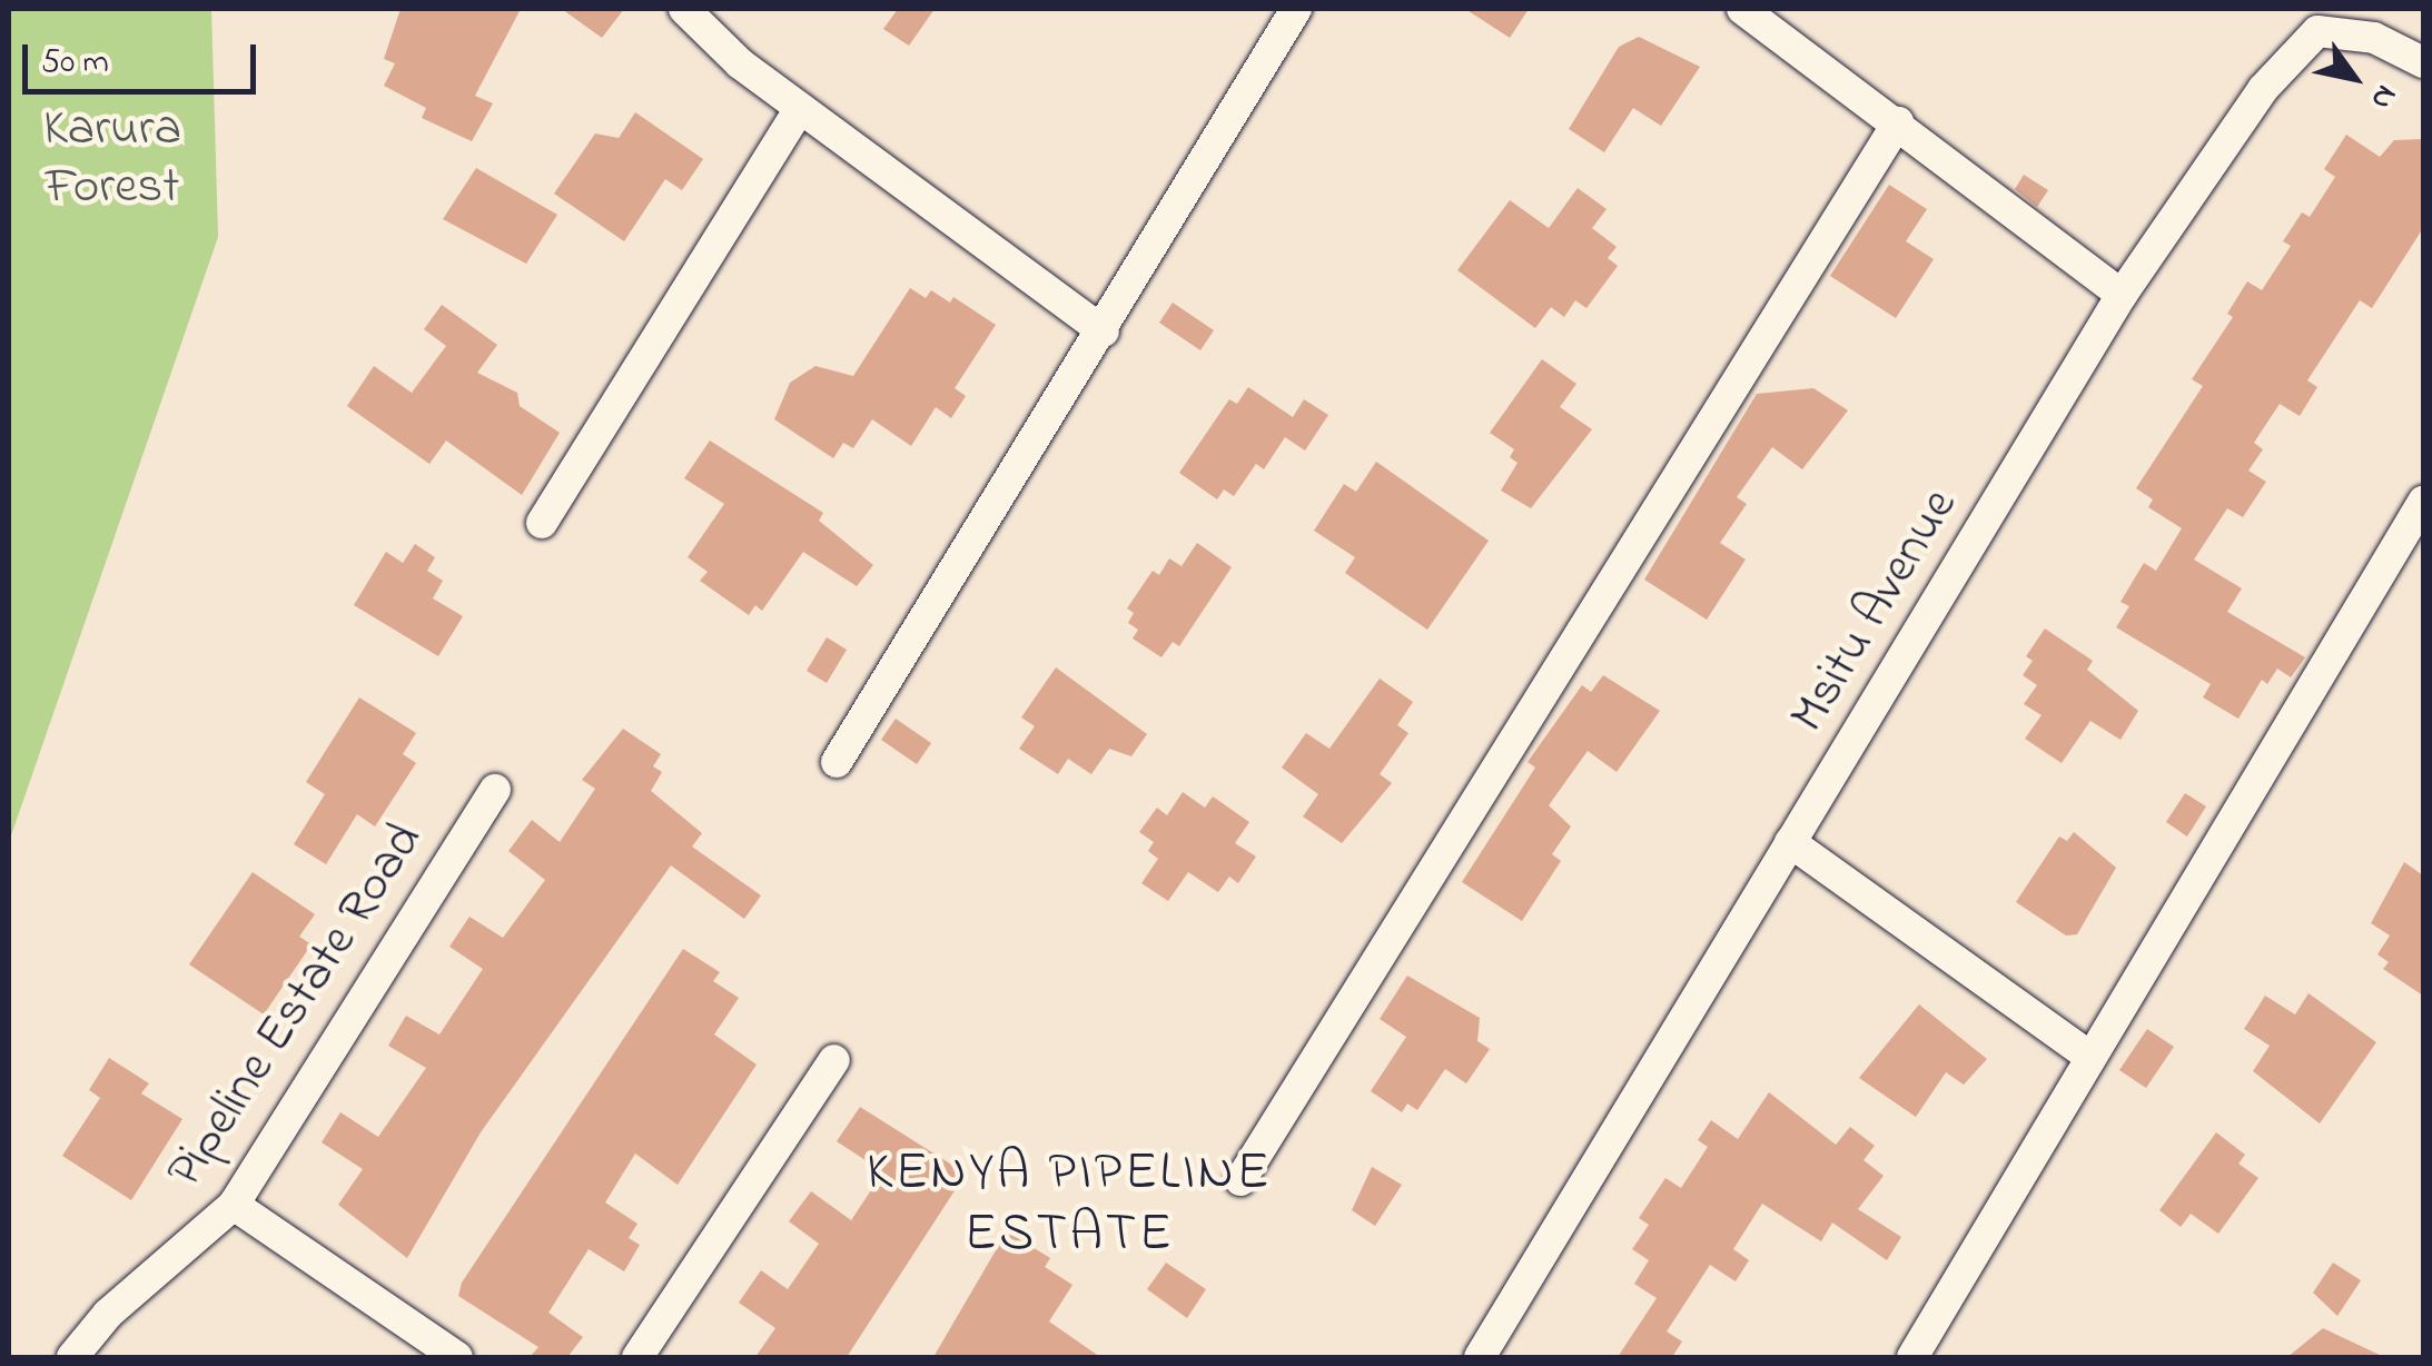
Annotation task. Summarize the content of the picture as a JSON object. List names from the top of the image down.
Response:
{
  "streets": {
    "street": ["Msitu Avenue", "Pipeline Estate Road"]
  },
  "districts": ["KENYA PIPELINE ESTATE"],
  "parks": ["Karura Forest"],
  "scale_bar": "50 m",
  "north": "bottom right"
}
